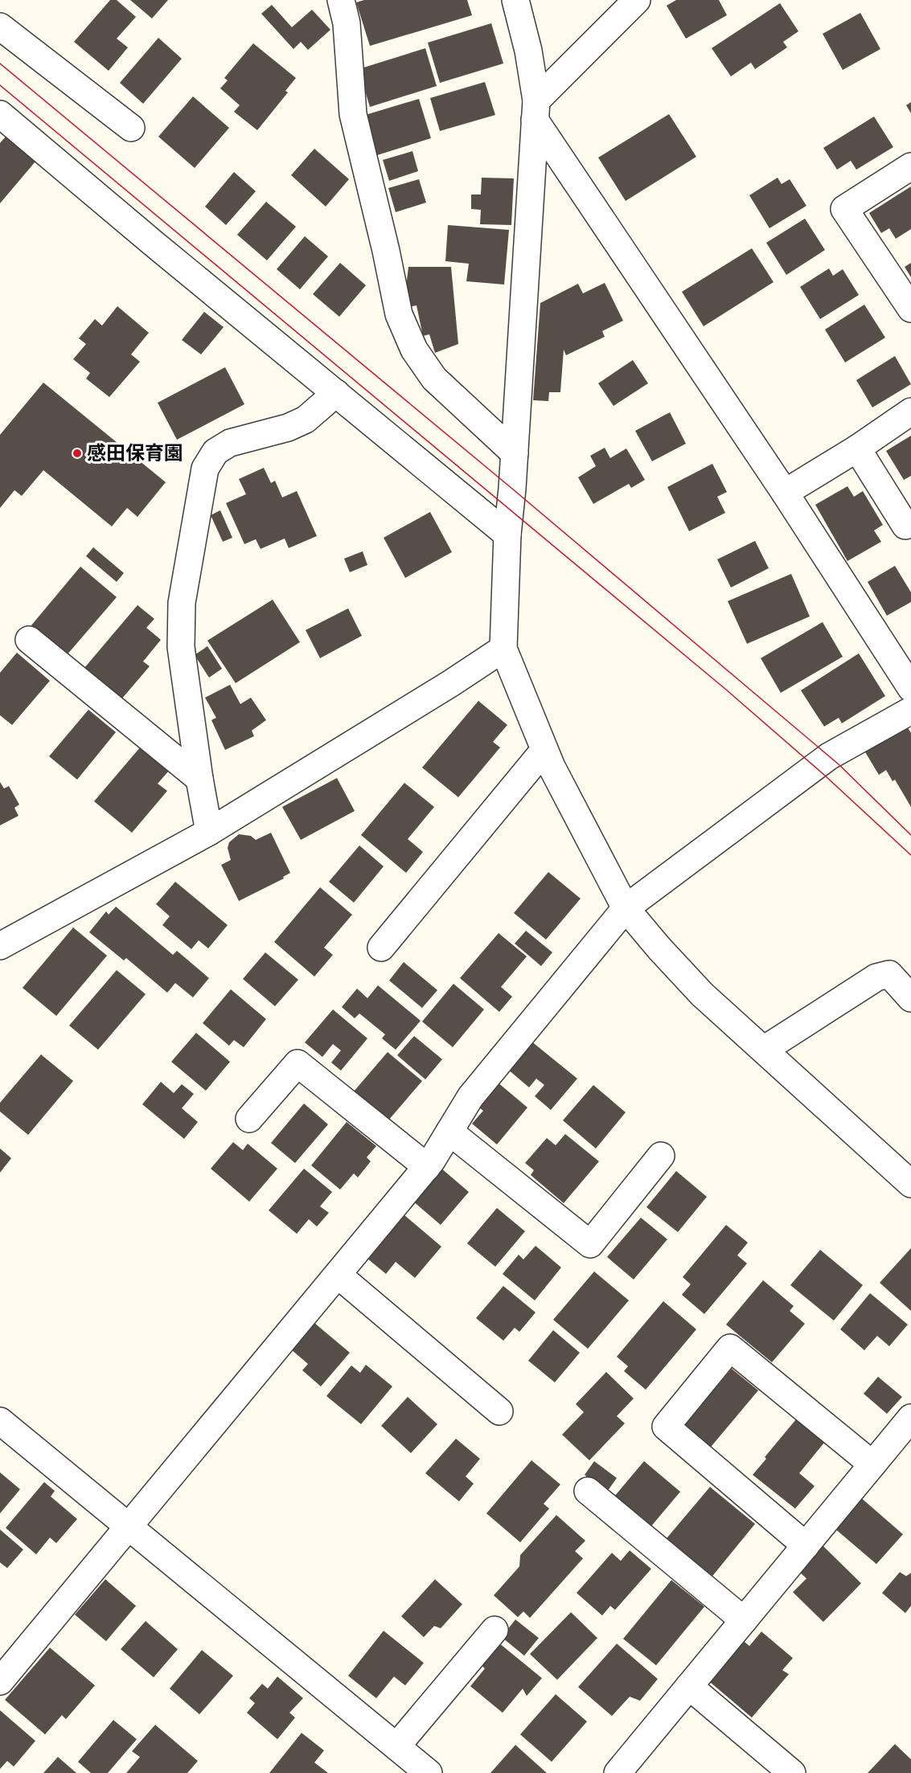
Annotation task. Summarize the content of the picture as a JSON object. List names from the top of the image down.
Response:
{
  "places": ["感田保育園"]
}
